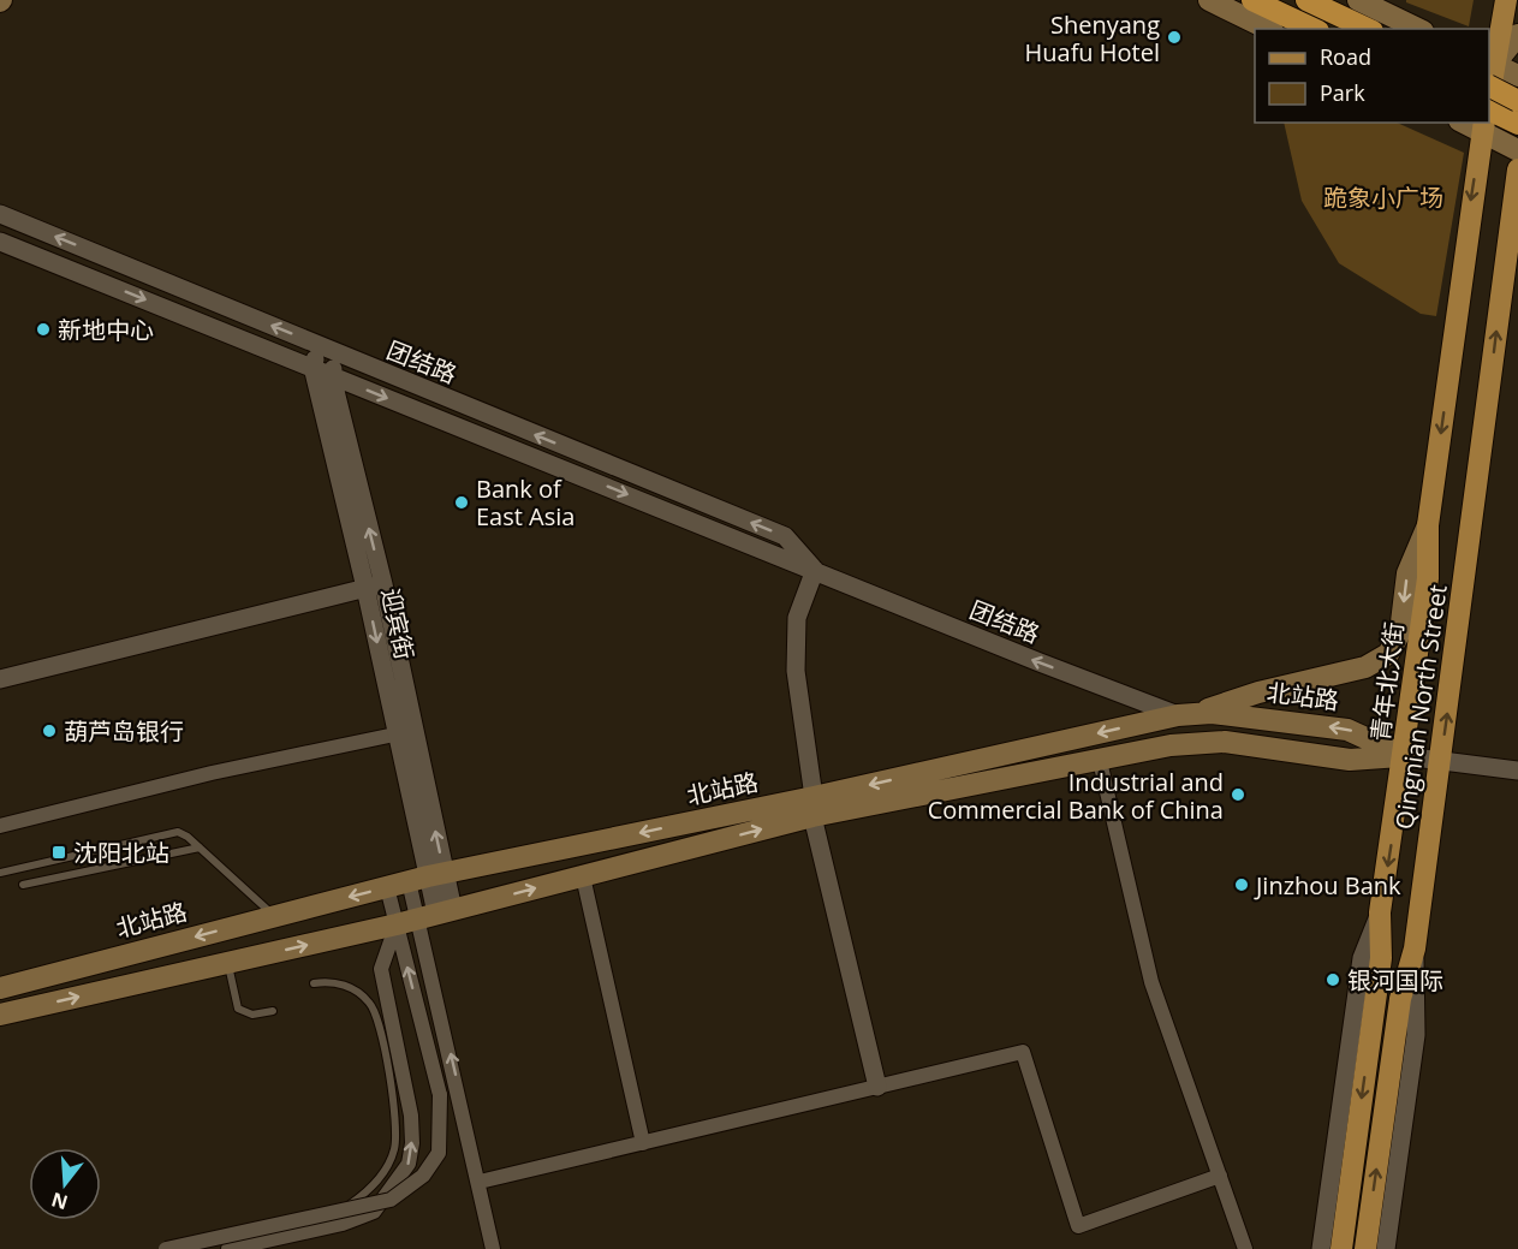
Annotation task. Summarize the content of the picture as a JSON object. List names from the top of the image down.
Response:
{
  "streets": {
    "main road": ["青年北大街", "北站路", "Qingnian North Street"],
    "street": ["团结路", "迎宾街"]
  },
  "crossings": [
    ["团结路", "迎宾街"],
    ["团结路", "北站路"],
    ["迎宾街", "北站路"],
    ["青年北大街", "北站路"]
  ],
  "one_way": ["青年北大街", "Qingnian North Street"],
  "parks": ["跪象小广场"],
  "places": {
    "other": [
      "Shenyang Huafu Hotel",
      "新地中心",
      "Bank of East Asia",
      "葫芦岛银行",
      "Industrial and Commercial Bank of China",
      "Jinzhou Bank",
      "银河国际"
    ],
    "transit": ["沈阳北站"]
  },
  "legend": ["Road", "Park"],
  "north": "bottom"
}
